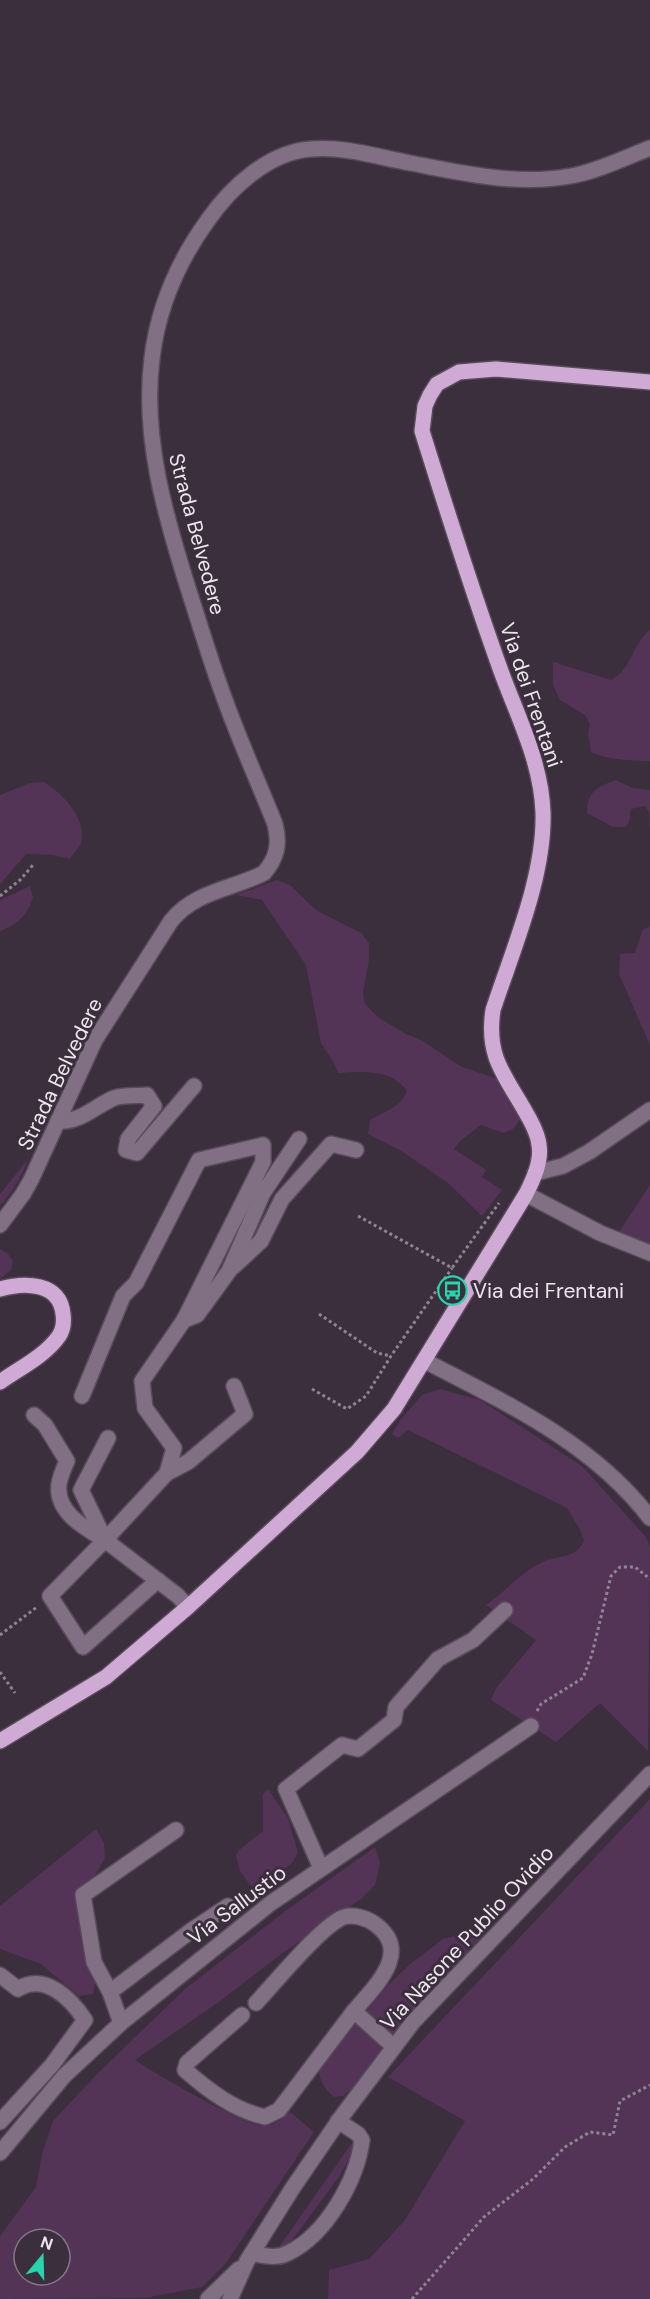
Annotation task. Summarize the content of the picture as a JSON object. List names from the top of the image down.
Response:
{
  "streets": {
    "main road": ["Via dei Frentani"],
    "street": ["Strada Belvedere", "Via Sallustio", "Via Nasone Publio Ovidio"]
  },
  "places": {
    "bus stop": ["Via dei Frentani"]
  },
  "north": "top"
}
